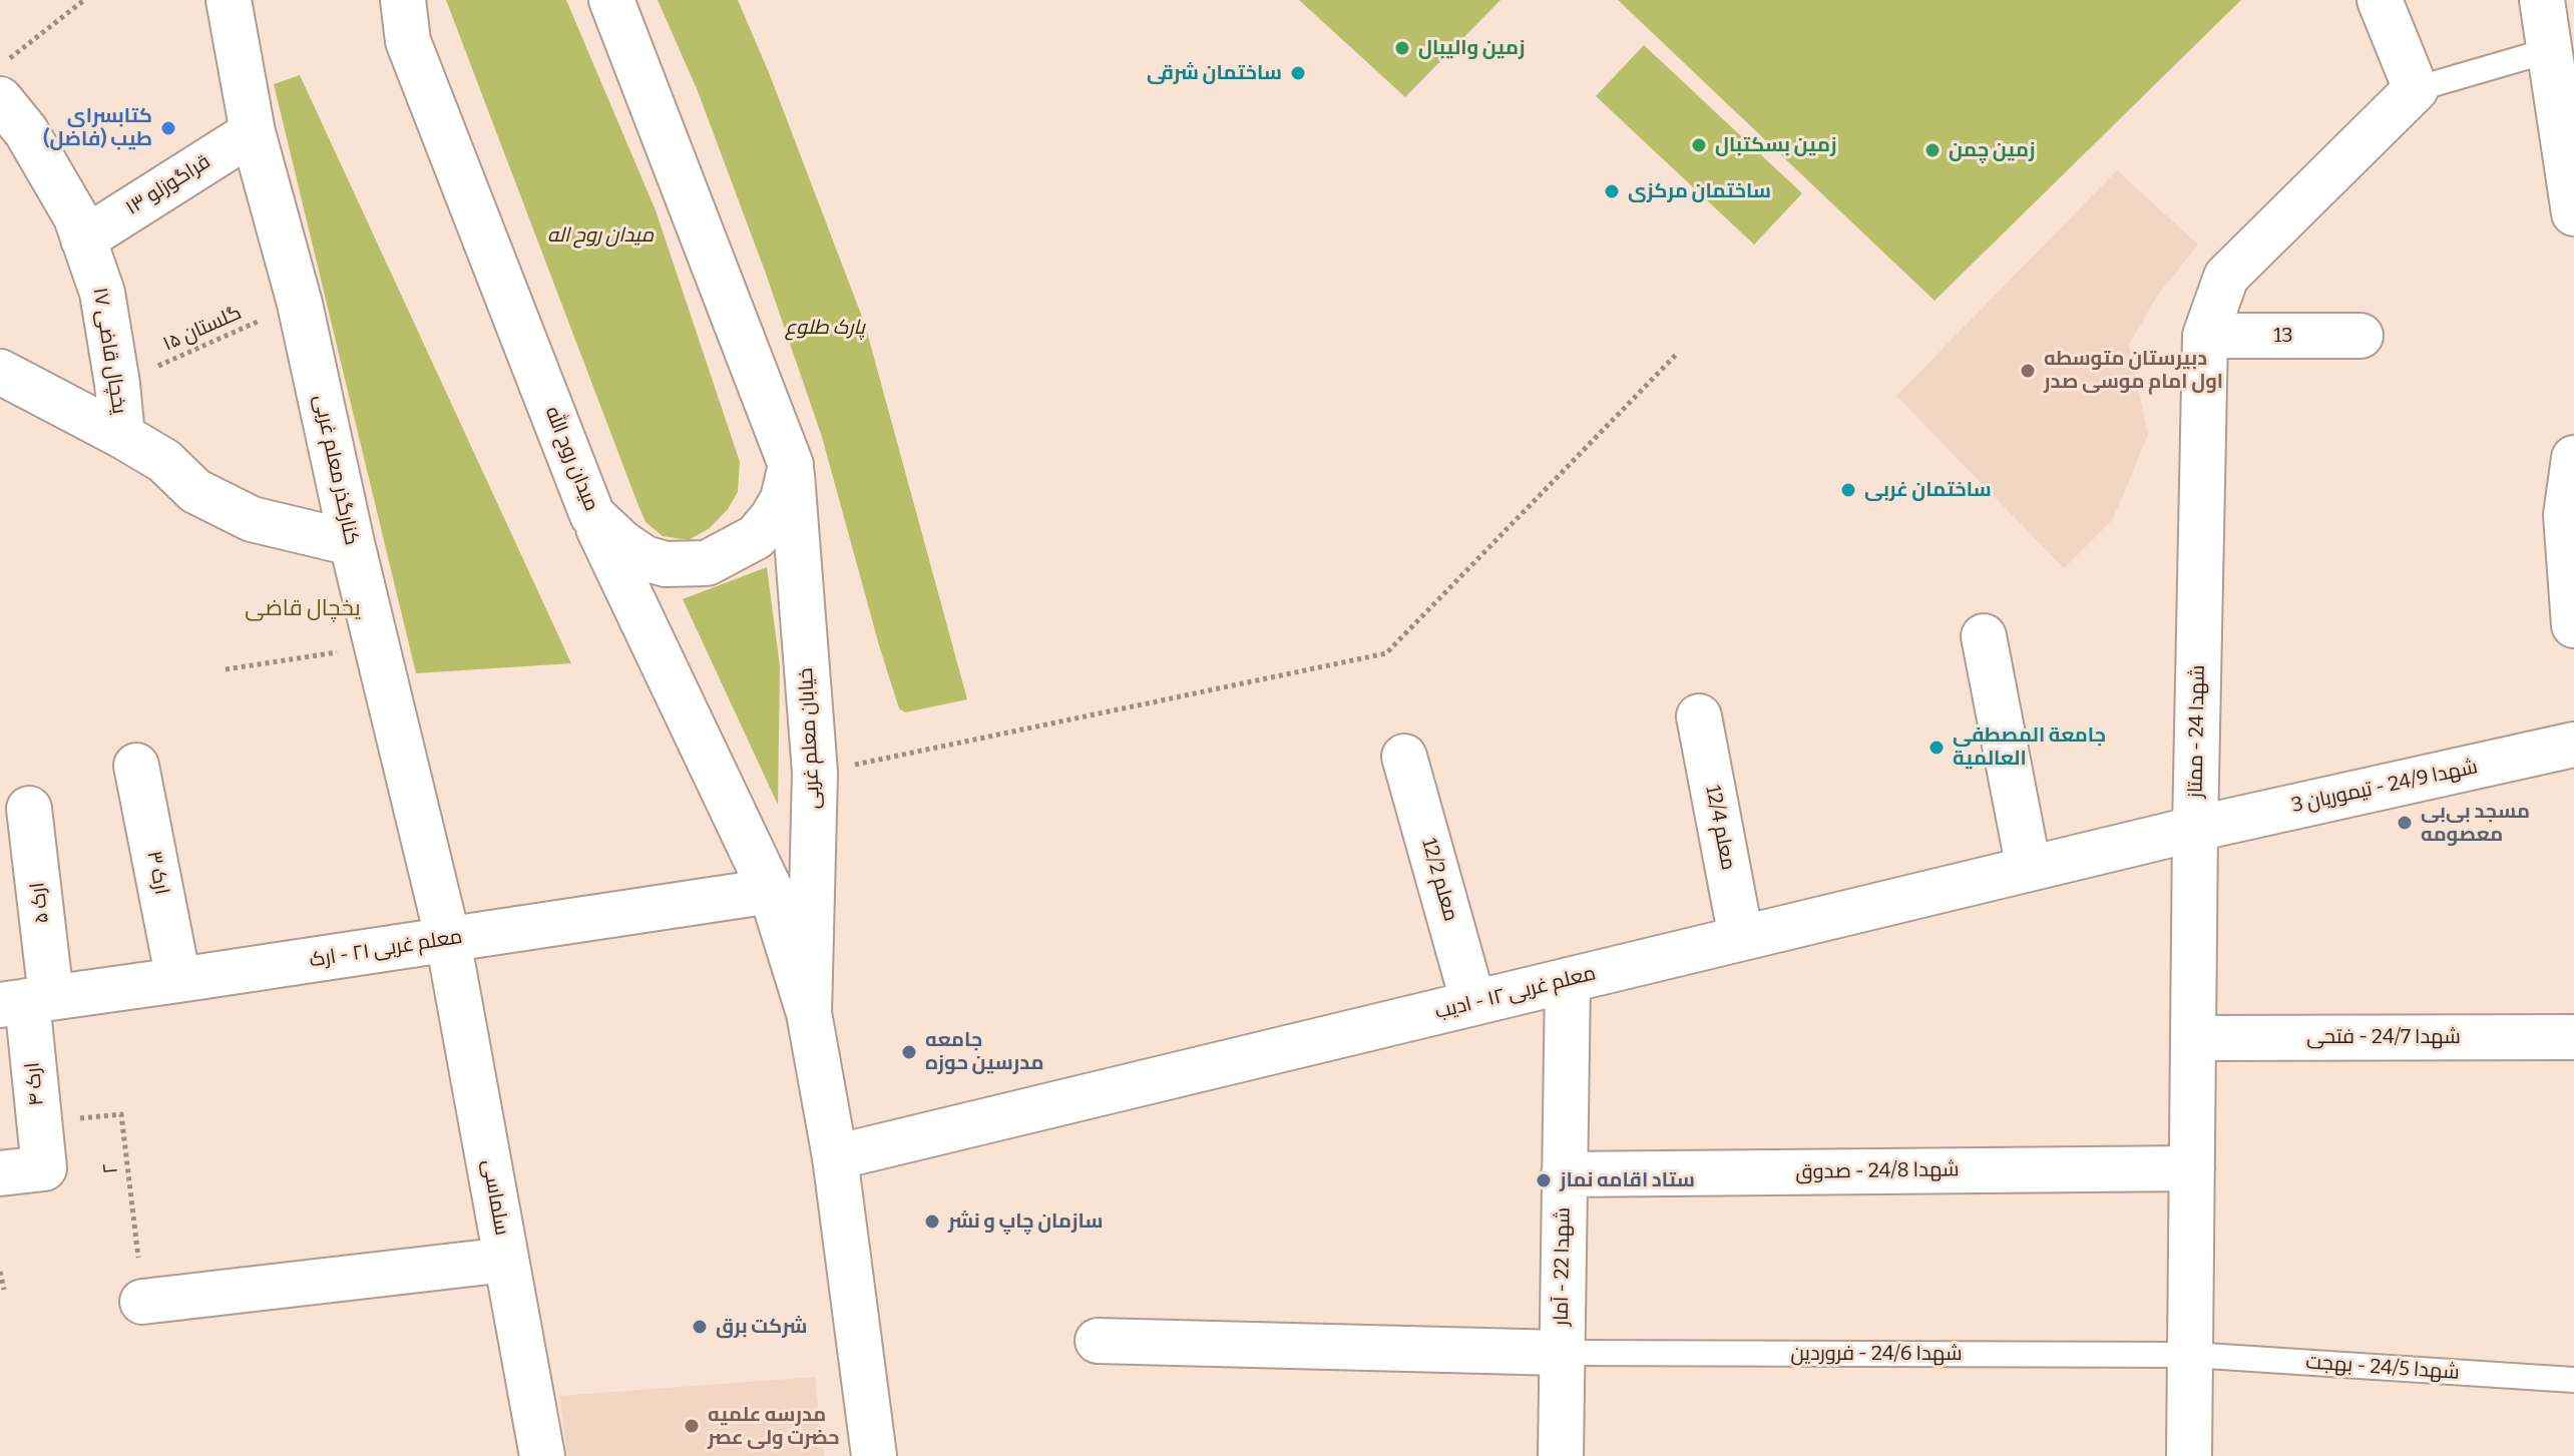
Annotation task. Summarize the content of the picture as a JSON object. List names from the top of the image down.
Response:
{
  "streets": {
    "street": [
      "۱۳ قراگوزلو",
      "13",
      "۱۷ یخچال قاضی",
      "میدان روح الله",
      "کنارگذر معلم غربی",
      "شهدا 24 - ممتاز",
      "خیابان معلم غربی",
      "شهدا 24/9 - تیموریان 3",
      "معلم 12/4",
      "ارک ۳",
      "معلم 12/2",
      "ارک ۵",
      "معلم غربی ۲۱ - ارک",
      "معلم غربی ۱۲ - ادیب",
      "شهدا 24/7 - فتحی",
      "ارک ۴",
      "شهدا 24/8 - صدوق",
      "سلماسی",
      "شهدا 22 - آمار"
    ],
    "lane": ["شهدا 24/6 - فروردین", "شهدا 24/5 - بهجت"],
    "path": ["۱۵ گلستان", "۲"]
  },
  "crossings": [
    ["۱۳ قراگوزلو", "۱۷ یخچال قاضی"],
    ["۱۳ قراگوزلو", "کنارگذر معلم غربی"],
    ["۱۵ گلستان", "۱۷ یخچال قاضی"],
    ["۱۵ گلستان", "کنارگذر معلم غربی"],
    ["13", "شهدا 24 - ممتاز"],
    ["میدان روح الله", "خیابان معلم غربی"],
    ["کنارگذر معلم غربی", "معلم غربی ۲۱ - ارک"],
    ["کنارگذر معلم غربی", "سلماسی"],
    ["شهدا 24 - ممتاز", "شهدا 24/9 - تیموریان 3"],
    ["شهدا 24 - ممتاز", "معلم غربی ۱۲ - ادیب"],
    ["شهدا 24 - ممتاز", "شهدا 24/7 - فتحی"],
    ["شهدا 24 - ممتاز", "شهدا 24/8 - صدوق"],
    ["شهدا 24 - ممتاز", "شهدا 24/6 - فروردین"],
    ["شهدا 24 - ممتاز", "شهدا 24/5 - بهجت"],
    ["خیابان معلم غربی", "معلم غربی ۲۱ - ارک"],
    ["خیابان معلم غربی", "معلم غربی ۱۲ - ادیب"],
    ["شهدا 24/9 - تیموریان 3", "معلم غربی ۱۲ - ادیب"],
    ["معلم 12/4", "معلم غربی ۱۲ - ادیب"],
    ["ارک ۳", "معلم غربی ۲۱ - ارک"],
    ["معلم 12/2", "معلم غربی ۱۲ - ادیب"],
    ["ارک ۵", "معلم غربی ۲۱ - ارک"],
    ["ارک ۵", "ارک ۴"],
    ["معلم غربی ۲۱ - ارک", "ارک ۴"],
    ["معلم غربی ۲۱ - ارک", "سلماسی"],
    ["معلم غربی ۱۲ - ادیب", "شهدا 22 - آمار"],
    ["ارک ۴", "۲"],
    ["شهدا 24/8 - صدوق", "شهدا 22 - آمار"],
    ["شهدا 22 - آمار", "شهدا 24/6 - فروردین"],
    ["شهدا 24/6 - فروردین", "شهدا 24/5 - بهجت"]
  ],
  "districts": ["یخچال قاضی"],
  "parks": ["میدان روح اله", "پارک طلوع"],
  "places": [
    "زمین والیبال",
    "ساختمان شرقی",
    "کتابسرای طیب (فاضل)",
    "زمین بسکتبال",
    "زمین چمن",
    "ساختمان مرکزی",
    "دبیرستان متوسطه اول امام موسی صدر",
    "ساختمان غربی",
    "جامعة المصطفی العالمیة",
    "مسجد بی‌بی معصومه",
    "جامعه مدرسین حوزه",
    "ستاد اقامه نماز",
    "سازمان چاپ و نشر",
    "شرکت برق",
    "مدرسه علمیه حضرت ولی عصر"
  ]
}
